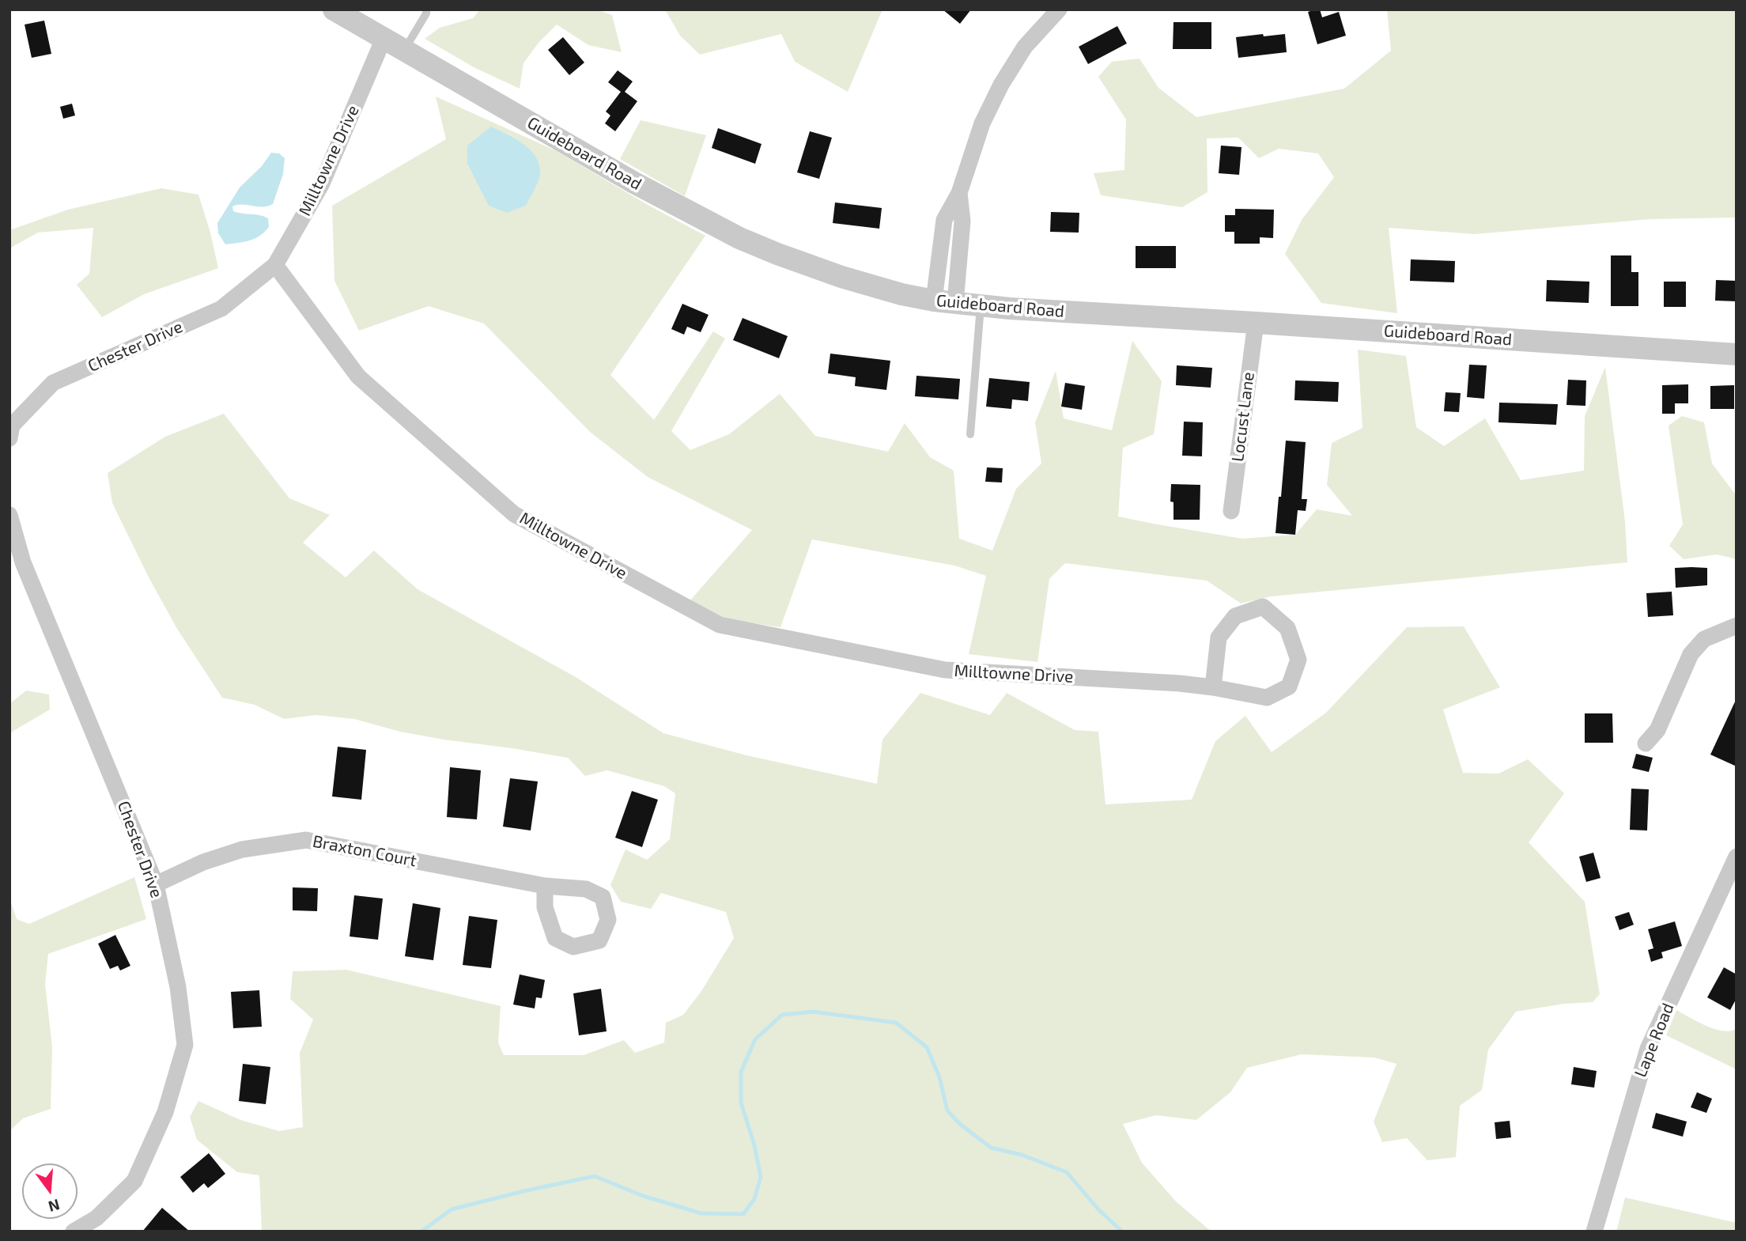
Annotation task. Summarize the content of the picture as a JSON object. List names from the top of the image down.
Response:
{
  "streets": {
    "street": [
      "Guideboard Road",
      "Milltowne Drive",
      "Chester Drive",
      "Locust Lane",
      "Braxton Court",
      "Lape Road"
    ]
  },
  "crossings": [
    ["Guideboard Road", "Milltowne Drive"],
    ["Guideboard Road", "Locust Lane"],
    ["Milltowne Drive", "Chester Drive"],
    ["Chester Drive", "Braxton Court"]
  ],
  "north": "bottom"
}
